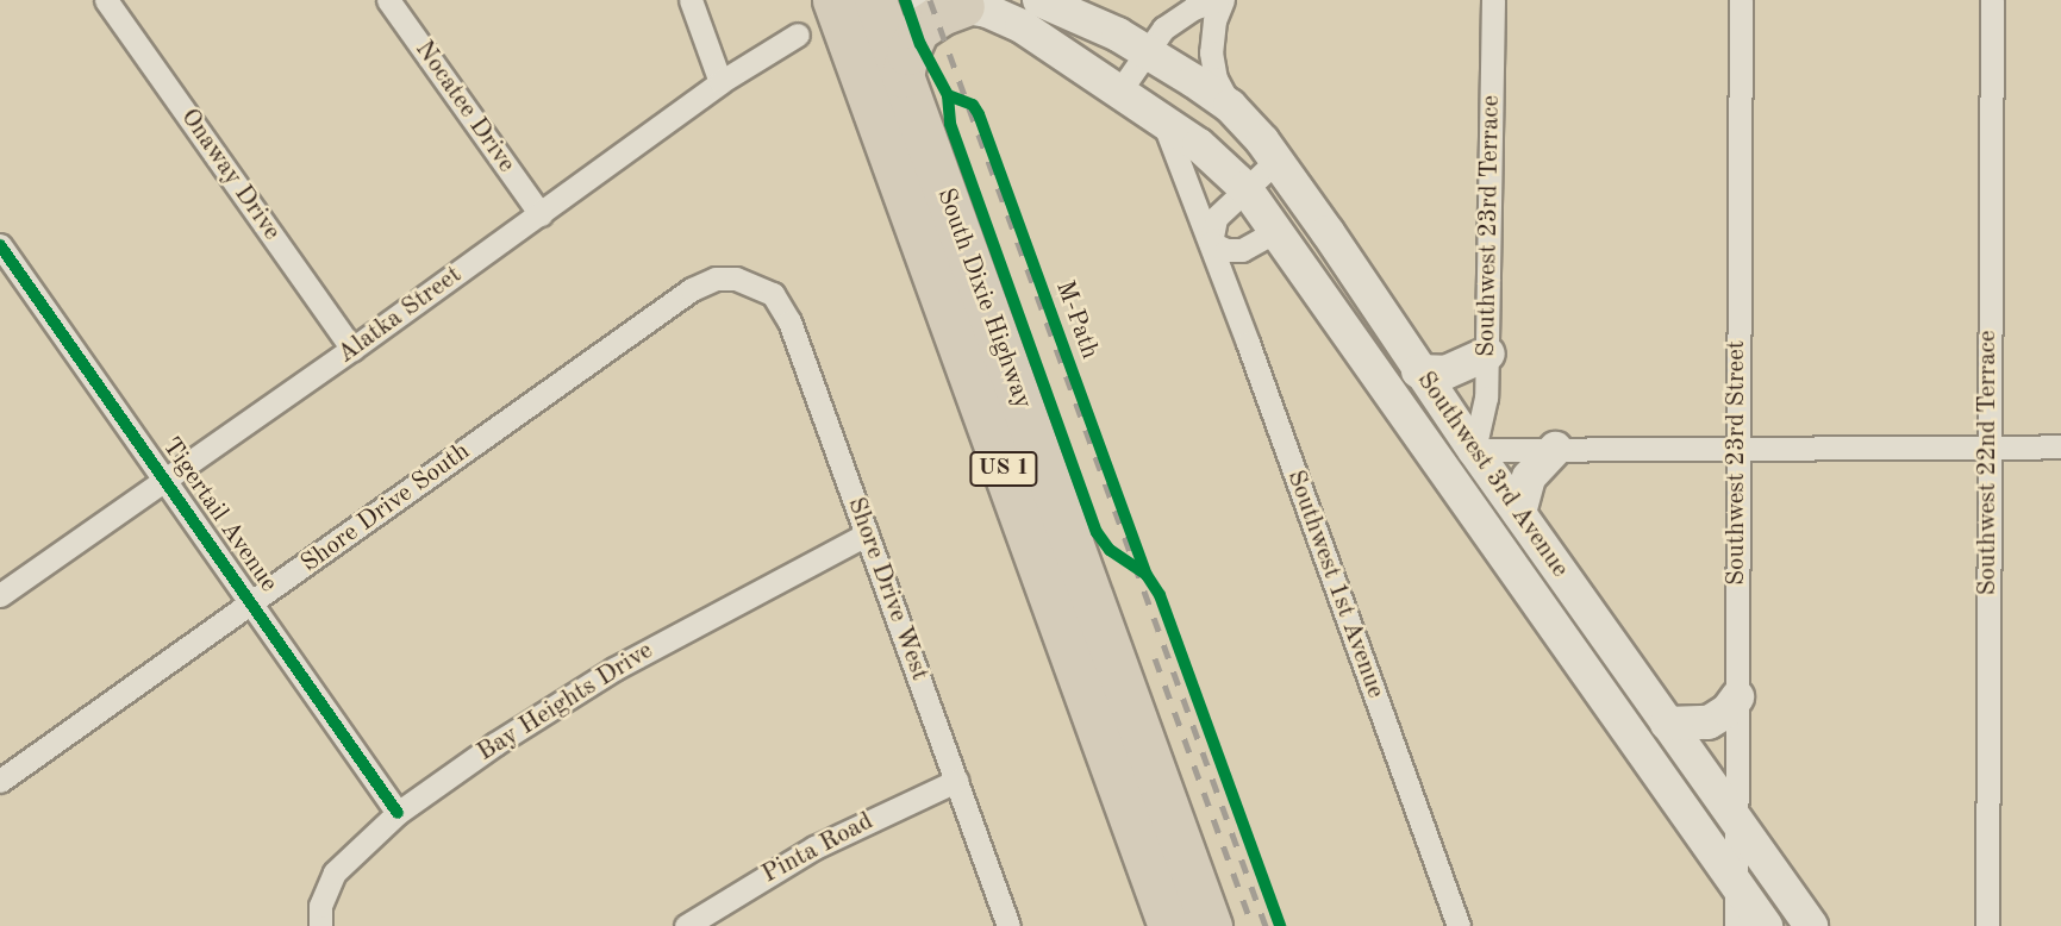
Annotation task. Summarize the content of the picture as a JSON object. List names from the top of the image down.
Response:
{
  "streets": {
    "highway": ["South Dixie Highway", "US 1"],
    "main road": ["Southwest 3rd Avenue"],
    "street": [
      "Nocatee Drive",
      "Onaway Drive",
      "Southwest 23rd Terrace",
      "Alatka Street",
      "Southwest 23rd Street",
      "Southwest 22nd Terrace",
      "Shore Drive South",
      "Tigertail Avenue",
      "Southwest 1st Avenue",
      "Shore Drive West",
      "Bay Heights Drive",
      "Pinta Road"
    ],
    "cycle path": ["M-Path"]
  },
  "crossings": [
    ["Nocatee Drive", "Alatka Street"],
    ["Onaway Drive", "Alatka Street"],
    ["Southwest 23rd Terrace", "Southwest 3rd Avenue"],
    ["Alatka Street", "Tigertail Avenue"],
    ["Southwest 23rd Street", "Southwest 3rd Avenue"],
    ["Southwest 3rd Avenue", "Southwest 1st Avenue"],
    ["Shore Drive South", "Tigertail Avenue"],
    ["Shore Drive South", "Shore Drive West"],
    ["Tigertail Avenue", "Bay Heights Drive"],
    ["Shore Drive West", "Bay Heights Drive"],
    ["Shore Drive West", "Pinta Road"]
  ]
}
